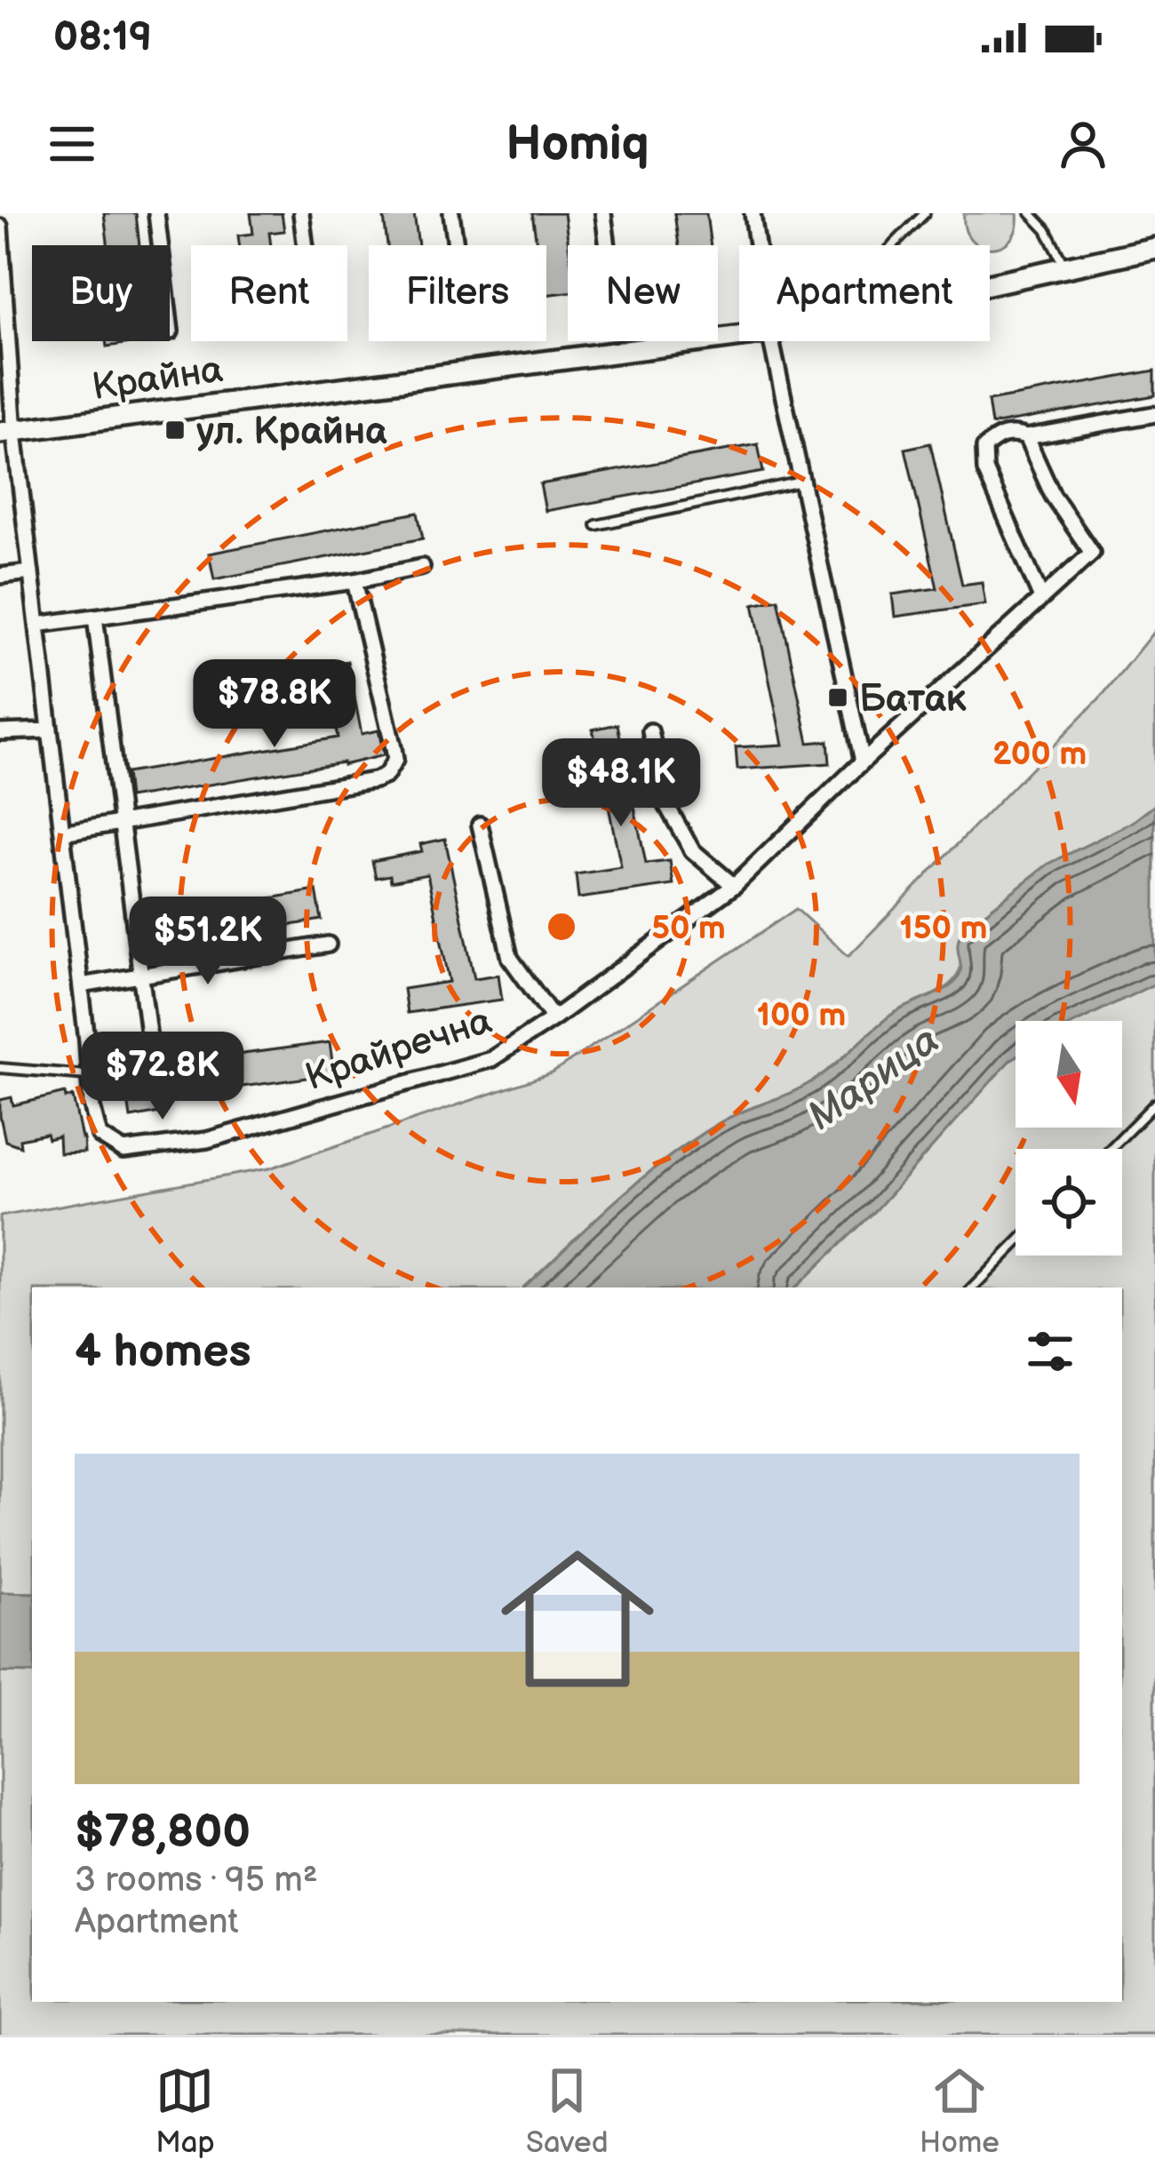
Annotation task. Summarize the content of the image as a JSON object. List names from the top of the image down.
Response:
{
  "streets": {
    "street": ["Крайна", "Крайречна"]
  },
  "water": ["Марица"],
  "places": {
    "transit": ["ул. Крайна", "Батак"]
  },
  "north": "bottom",
  "page": {
    "status": "08:19",
    "header": "Homiq",
    "chip": [
      "Buy",
      "Rent",
      "Filters",
      "New",
      "Apartment"
    ],
    "price": [
      "$78.8K",
      "$48.1K",
      "$51.2K",
      "$72.8K"
    ],
    "heading": "4 homes",
    "list": [
      {
        "name": "$78,800",
        "note": "3 rooms · 95 m² · Apartment"
      }
    ],
    "tabs": ["Map", "Saved", "Home"]
  },
  "rings": [
    "200 m",
    "50 m",
    "150 m",
    "100 m"
  ]
}
